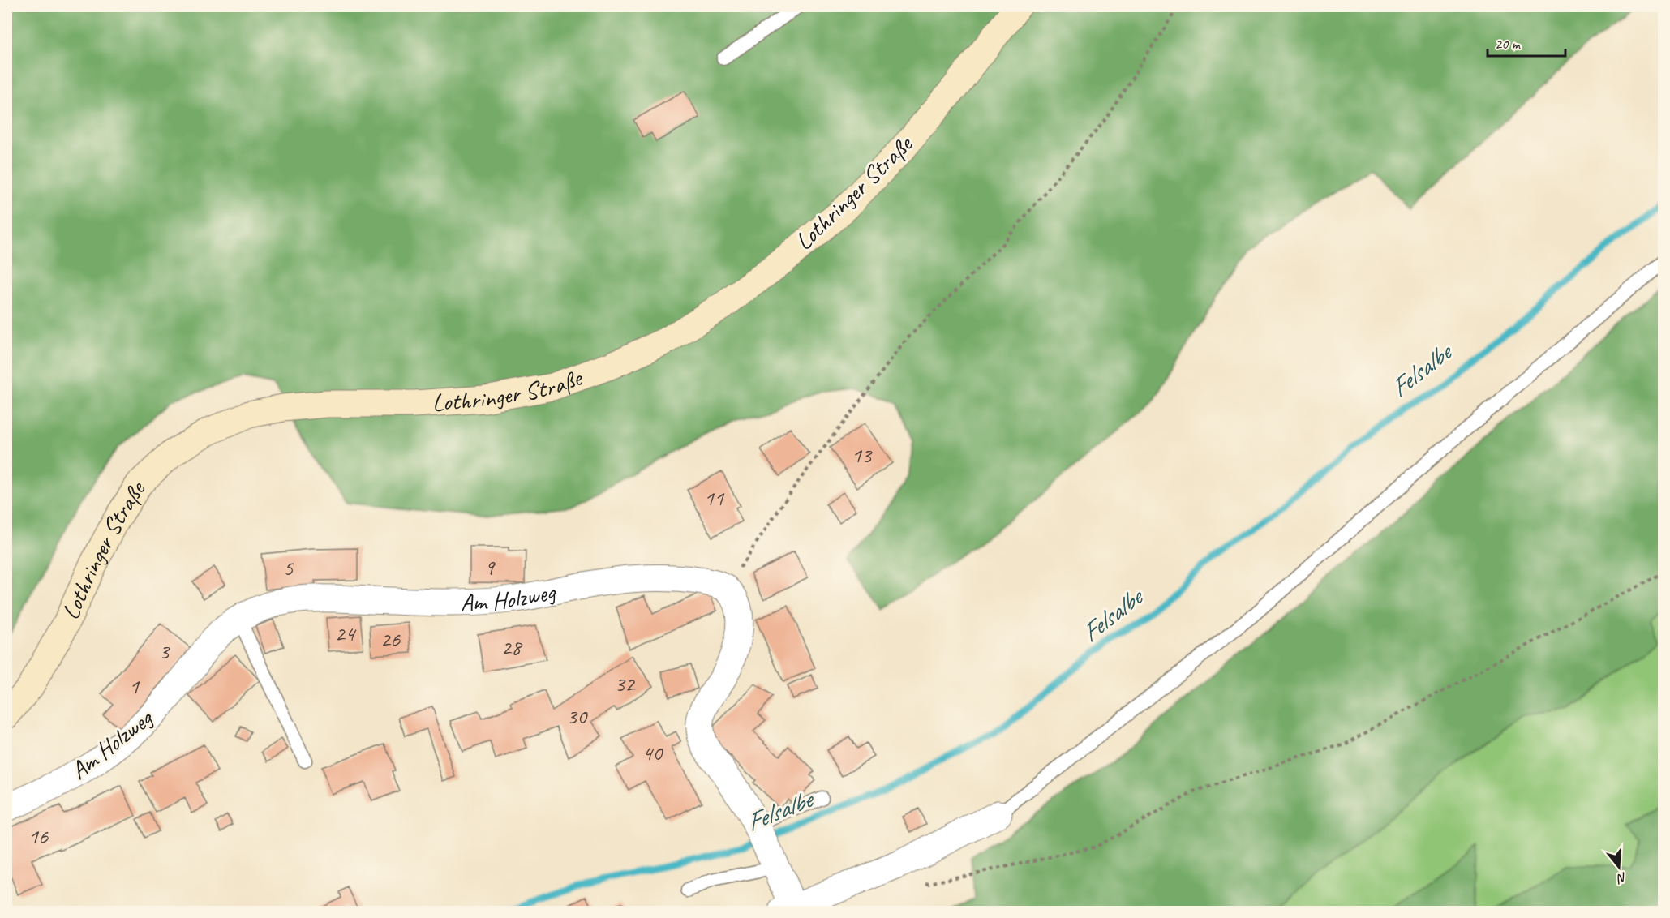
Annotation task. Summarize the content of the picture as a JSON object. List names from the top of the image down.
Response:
{
  "streets": {
    "main road": ["Lothringer Straße"],
    "street": ["Am Holzweg"]
  },
  "water": ["Felsalbe"],
  "house_numbers": [
    "13",
    "11",
    "9",
    "5",
    "24",
    "26",
    "28",
    "3",
    "32",
    "1",
    "30",
    "40",
    "16"
  ],
  "scale_bar": "20 m",
  "north": "bottom"
}
